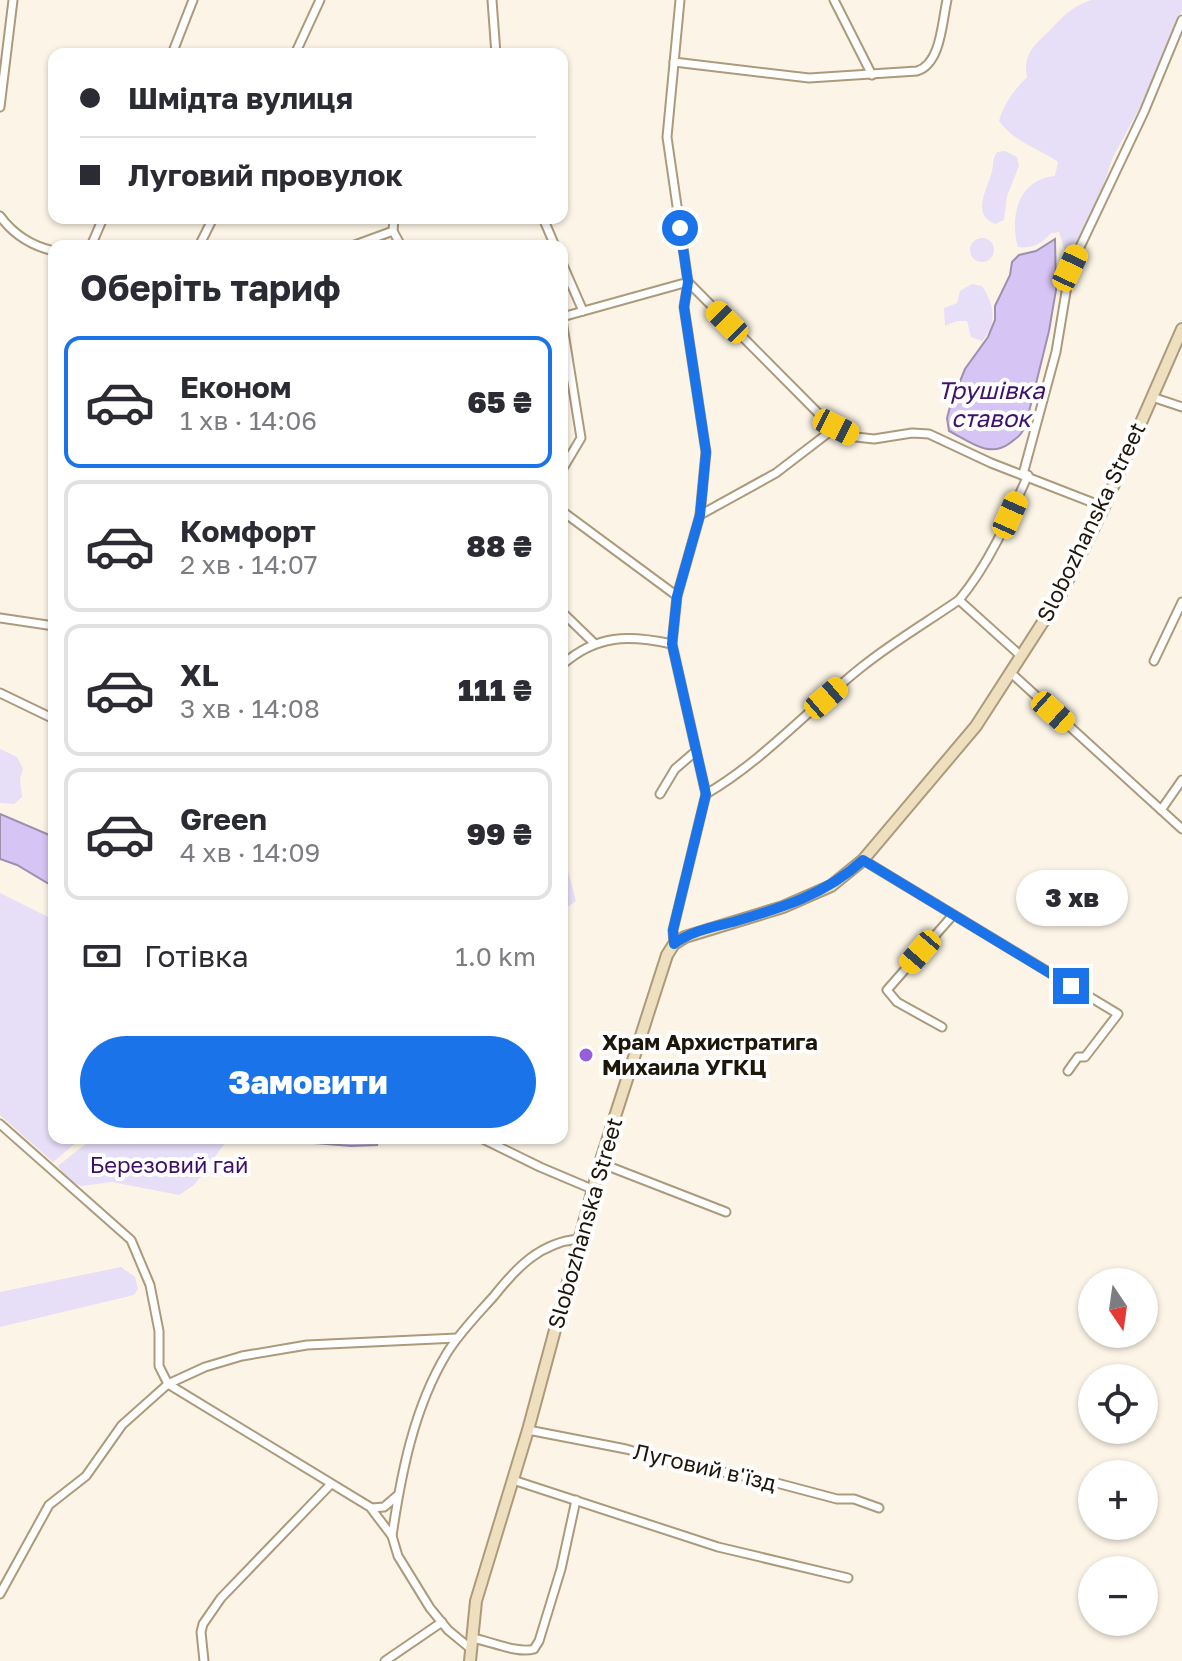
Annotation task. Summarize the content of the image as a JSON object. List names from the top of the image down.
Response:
{
  "streets": {
    "street": ["Slobozhanska Street", "Луговий в'їзд"]
  },
  "crossings": [
    ["Slobozhanska Street", "Луговий в'їзд"]
  ],
  "water": ["Трушівка ставок"],
  "parks": ["Березовий гай"],
  "places": ["Храм Архистратига Михаила УГКЦ"],
  "north": "bottom",
  "page": {
    "banner": ["Шмідта вулиця", "Луговий провулок"],
    "heading": "Оберіть тариф",
    "list": [
      {
        "name": "Економ",
        "note": "1 хв · 14:06",
        "value": "65 ₴"
      },
      {
        "name": "Комфорт",
        "note": "2 хв · 14:07",
        "value": "88 ₴"
      },
      {
        "name": "XL",
        "note": "3 хв · 14:08",
        "value": "111 ₴"
      },
      {
        "name": "Green",
        "note": "4 хв · 14:09",
        "value": "99 ₴"
      }
    ],
    "bubble": "3 хв",
    "pay": ["Готівка", "1.0 km"],
    "buttons": "Замовити",
    "map_buttons": ["+", "−"]
  }
}
